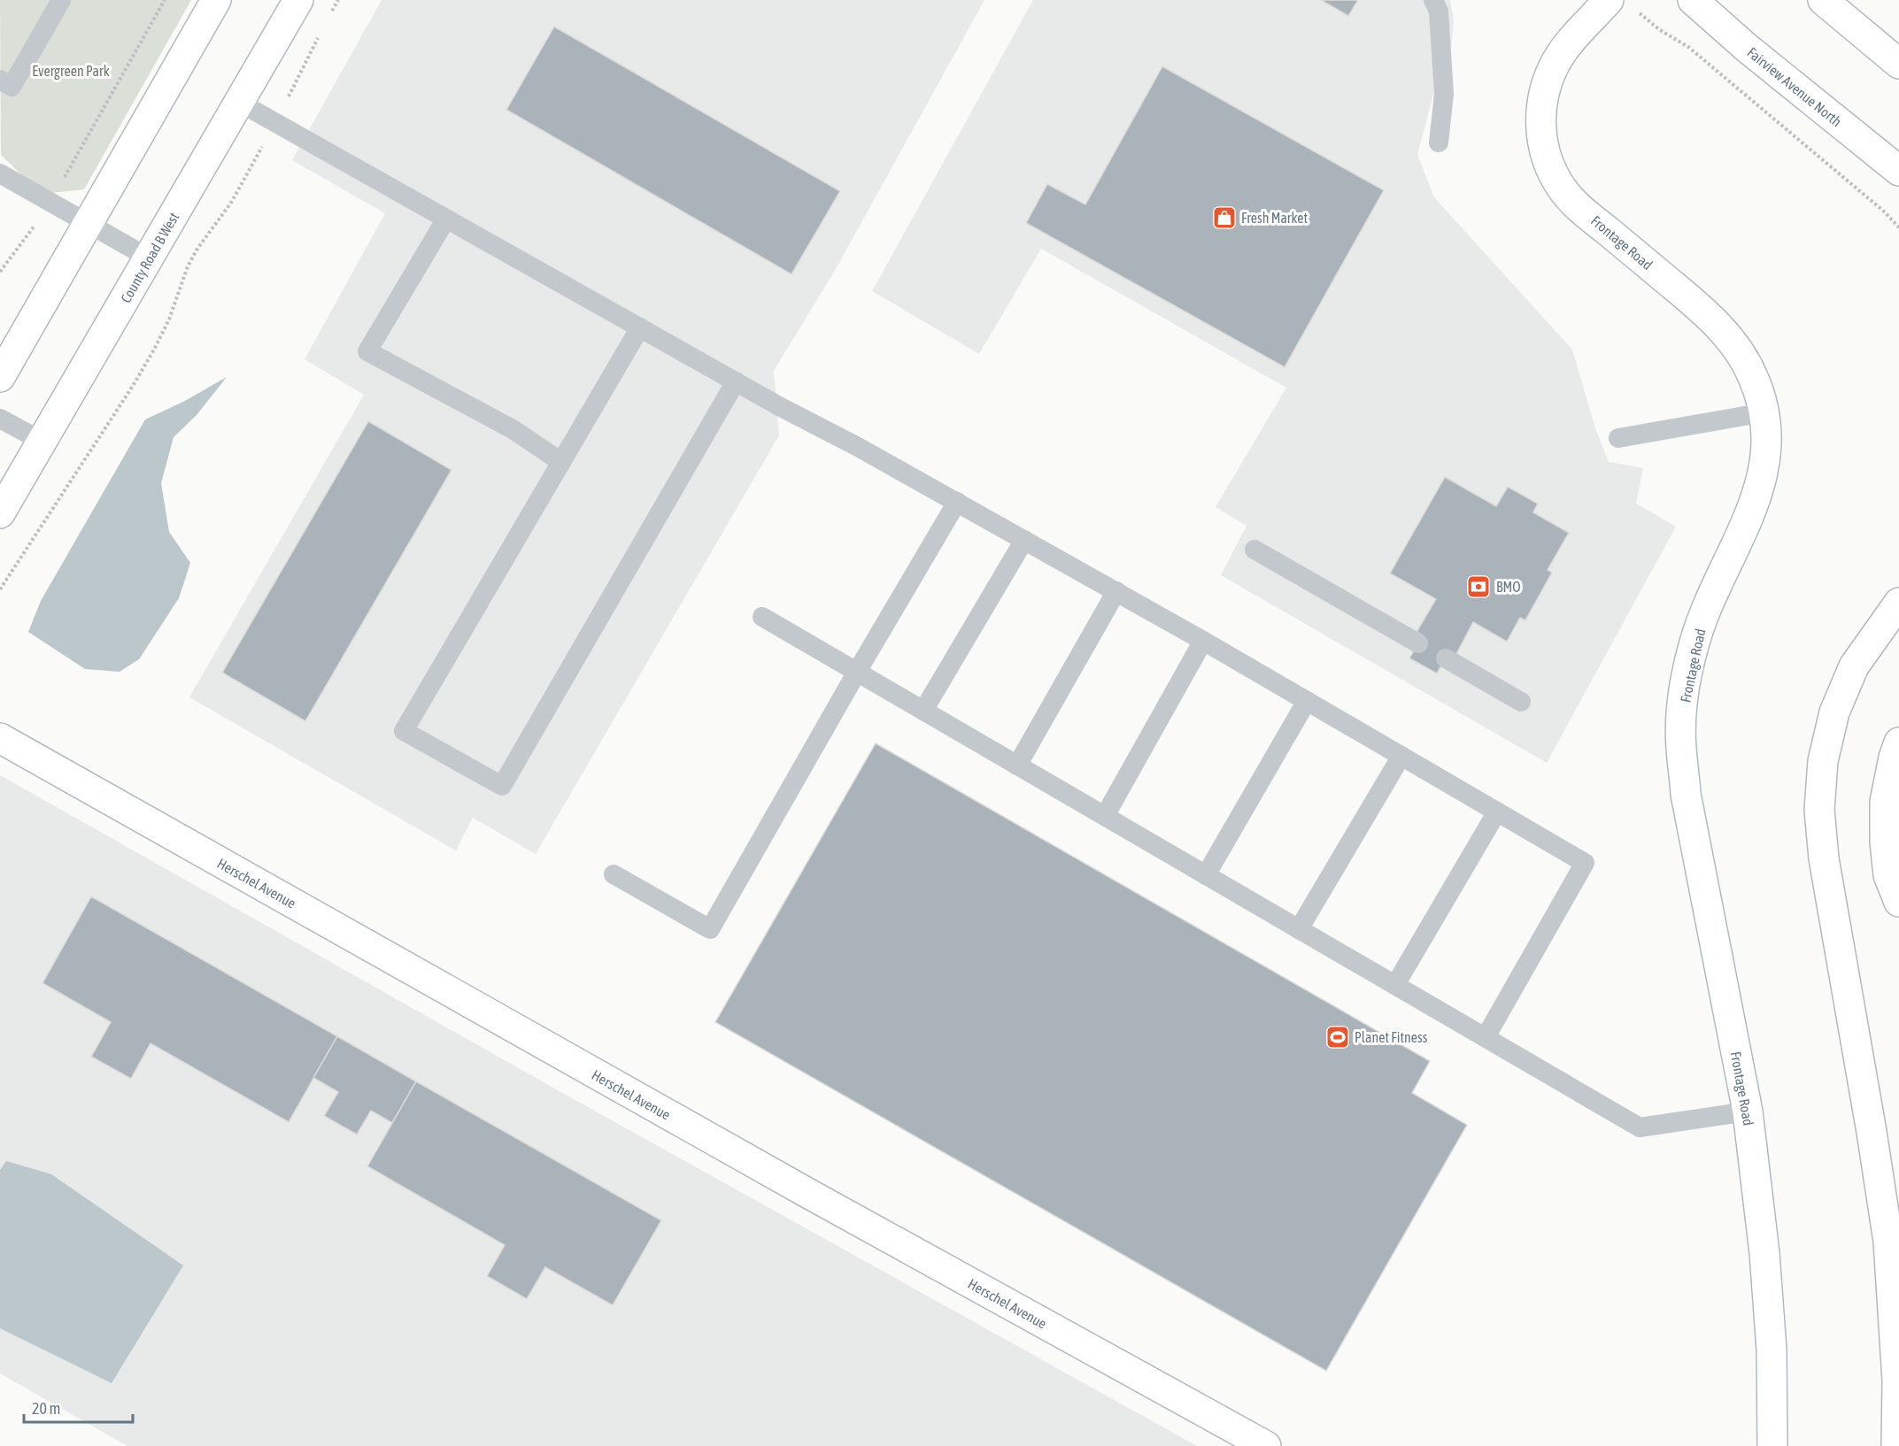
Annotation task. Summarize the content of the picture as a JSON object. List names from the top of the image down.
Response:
{
  "streets": {
    "main road": [
      "Fairview Avenue North",
      "Frontage Road",
      "County Road B West",
      "Herschel Avenue"
    ]
  },
  "parks": ["Evergreen Park"],
  "places": {
    "shop": ["Fresh Market"],
    "bank": ["BMO"],
    "sports": ["Planet Fitness"]
  },
  "scale_bar": "20 m"
}
